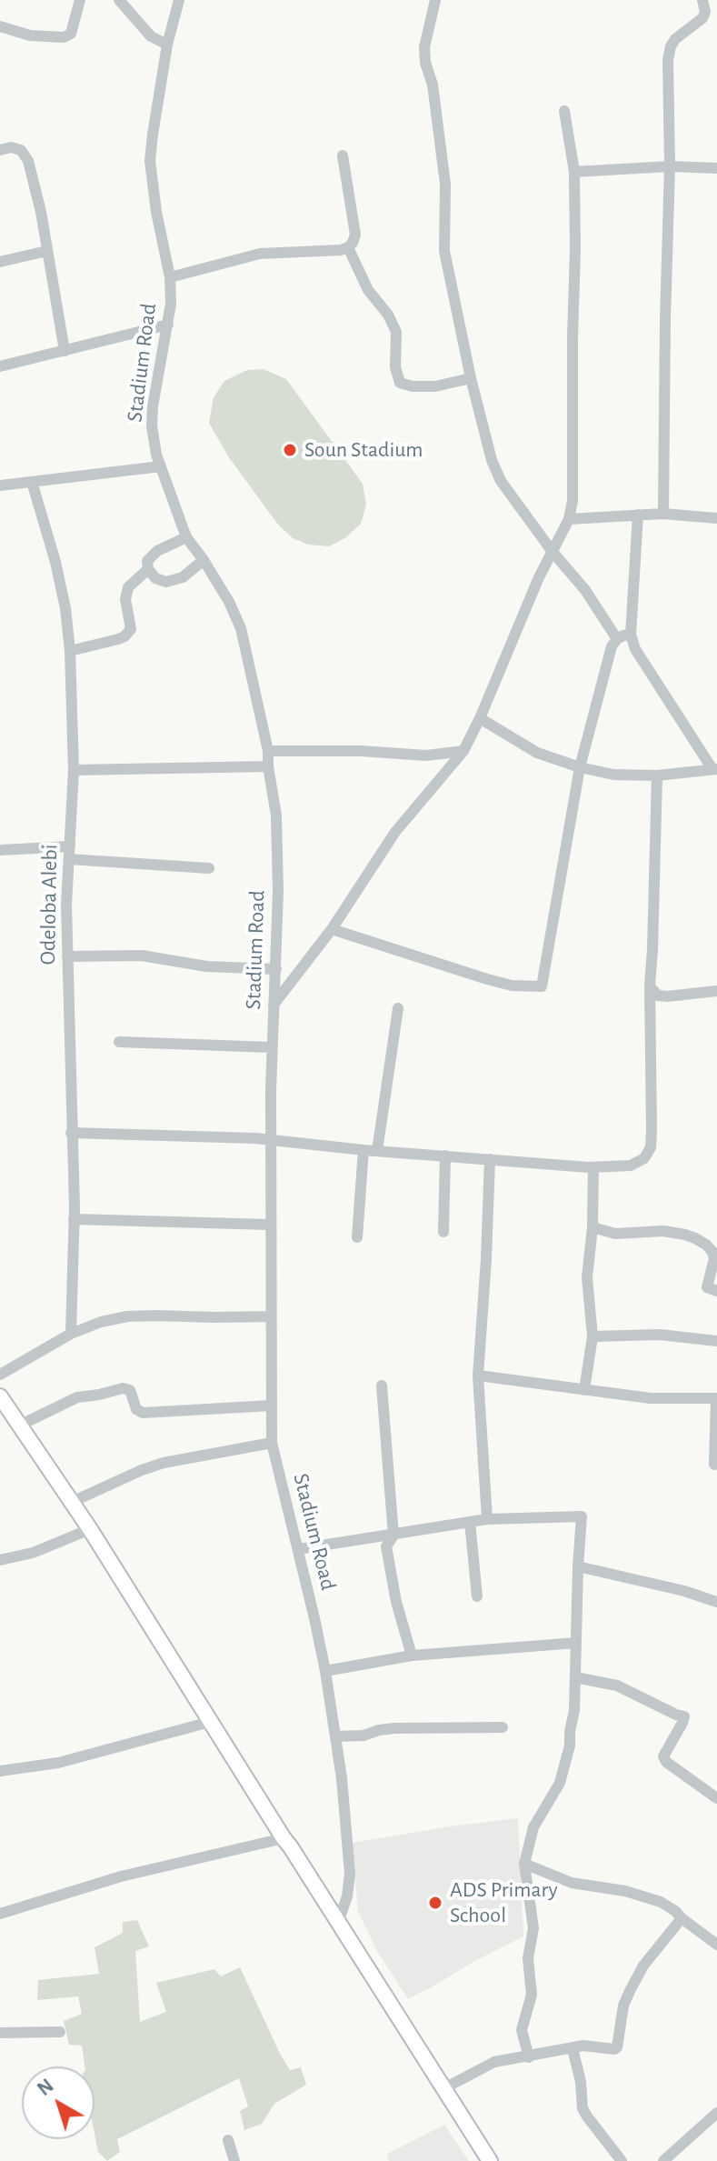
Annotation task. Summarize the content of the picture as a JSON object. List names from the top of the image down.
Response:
{
  "streets": {
    "street": ["Stadium Road", "Odeloba Alebi"]
  },
  "places": ["Soun Stadium", "ADS Primary School"],
  "north": "top left"
}
